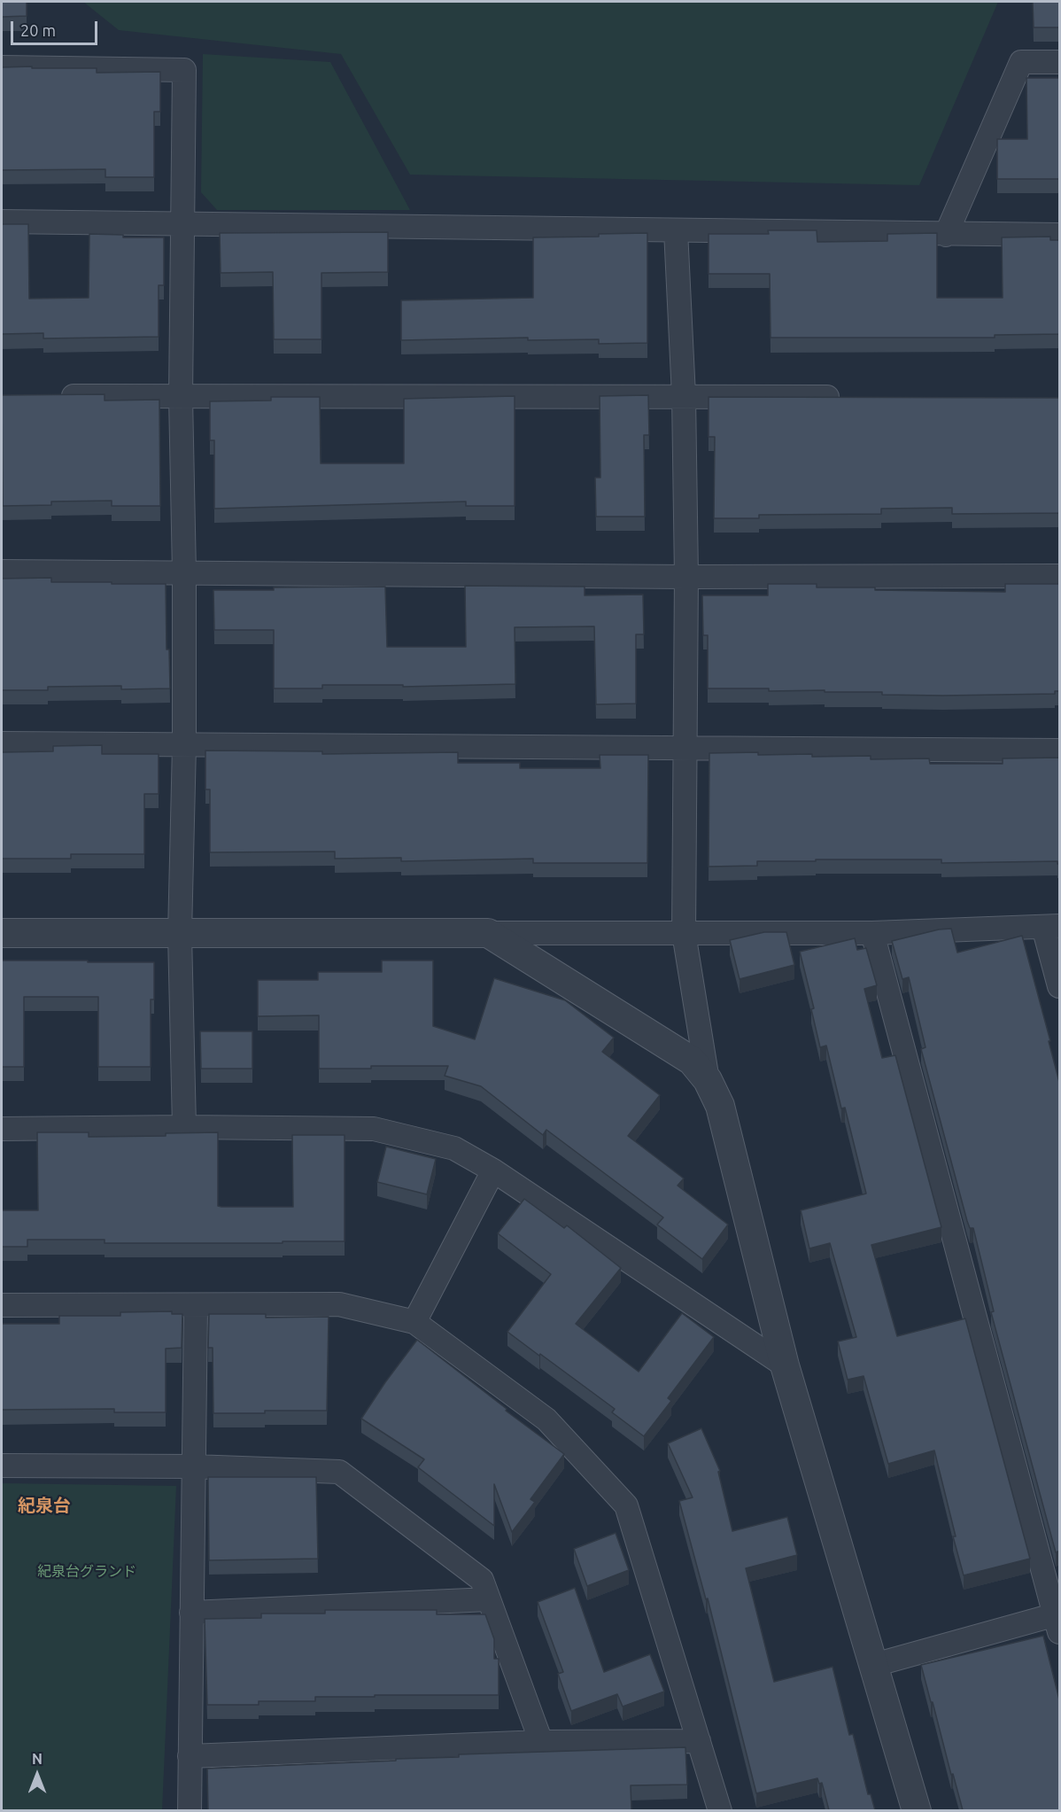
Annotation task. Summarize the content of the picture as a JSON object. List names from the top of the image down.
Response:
{
  "districts": ["紀泉台"],
  "parks": ["紀泉台グランド"],
  "scale_bar": "20 m",
  "north": "top"
}
